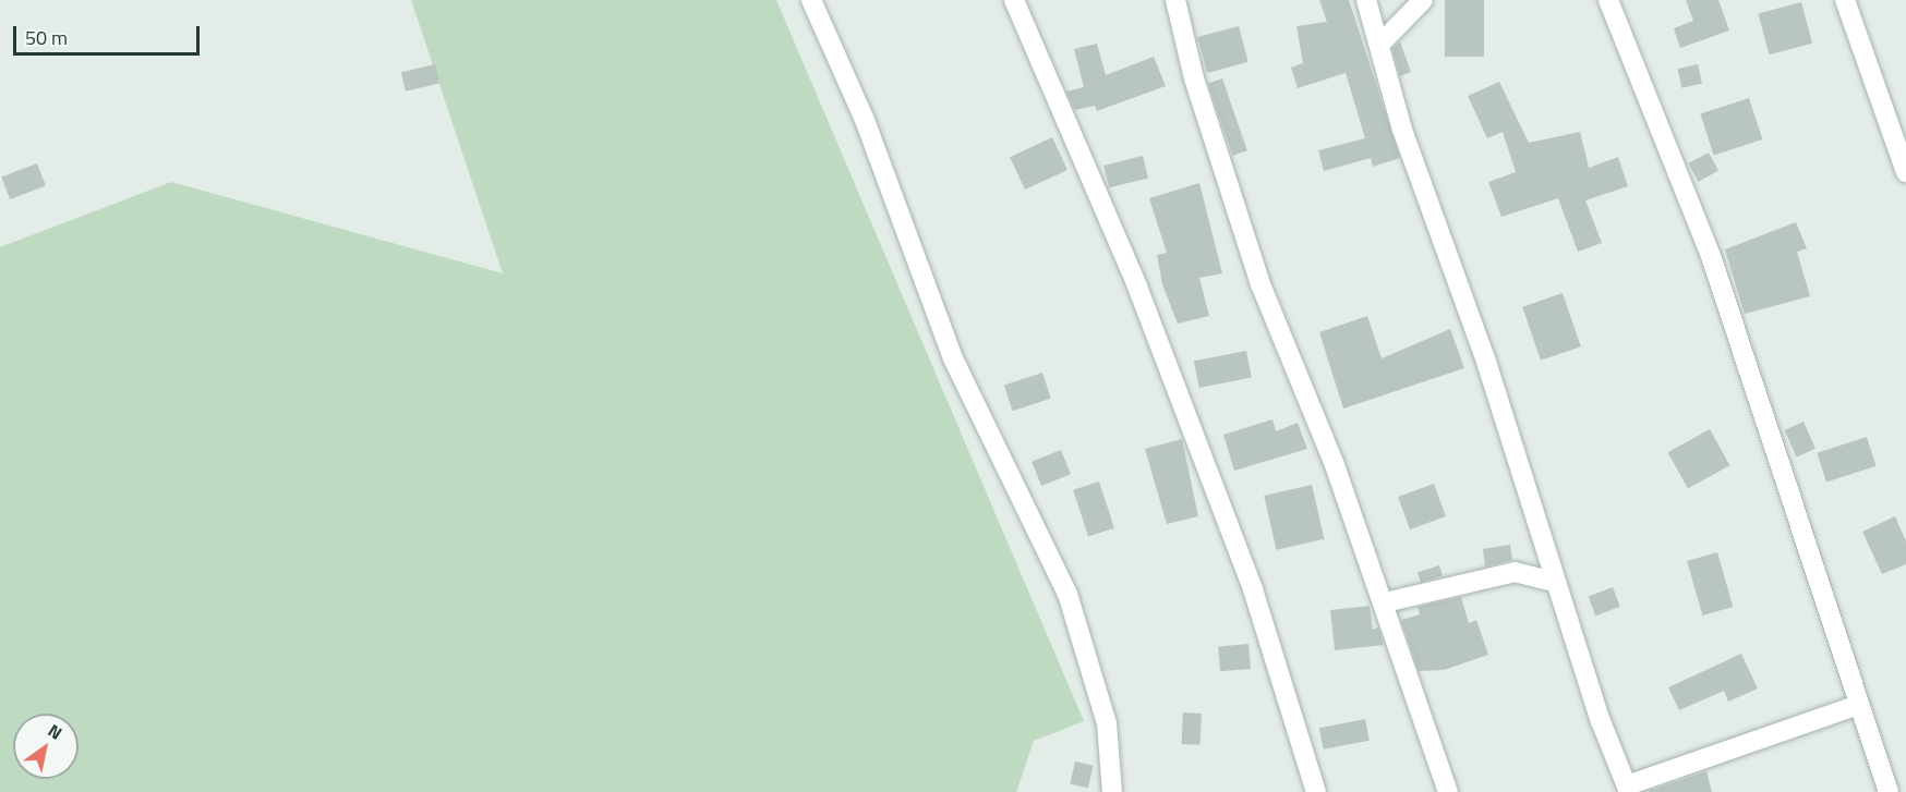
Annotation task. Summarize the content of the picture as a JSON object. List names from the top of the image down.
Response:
{
  "scale_bar": "50 m",
  "north": "top right"
}
